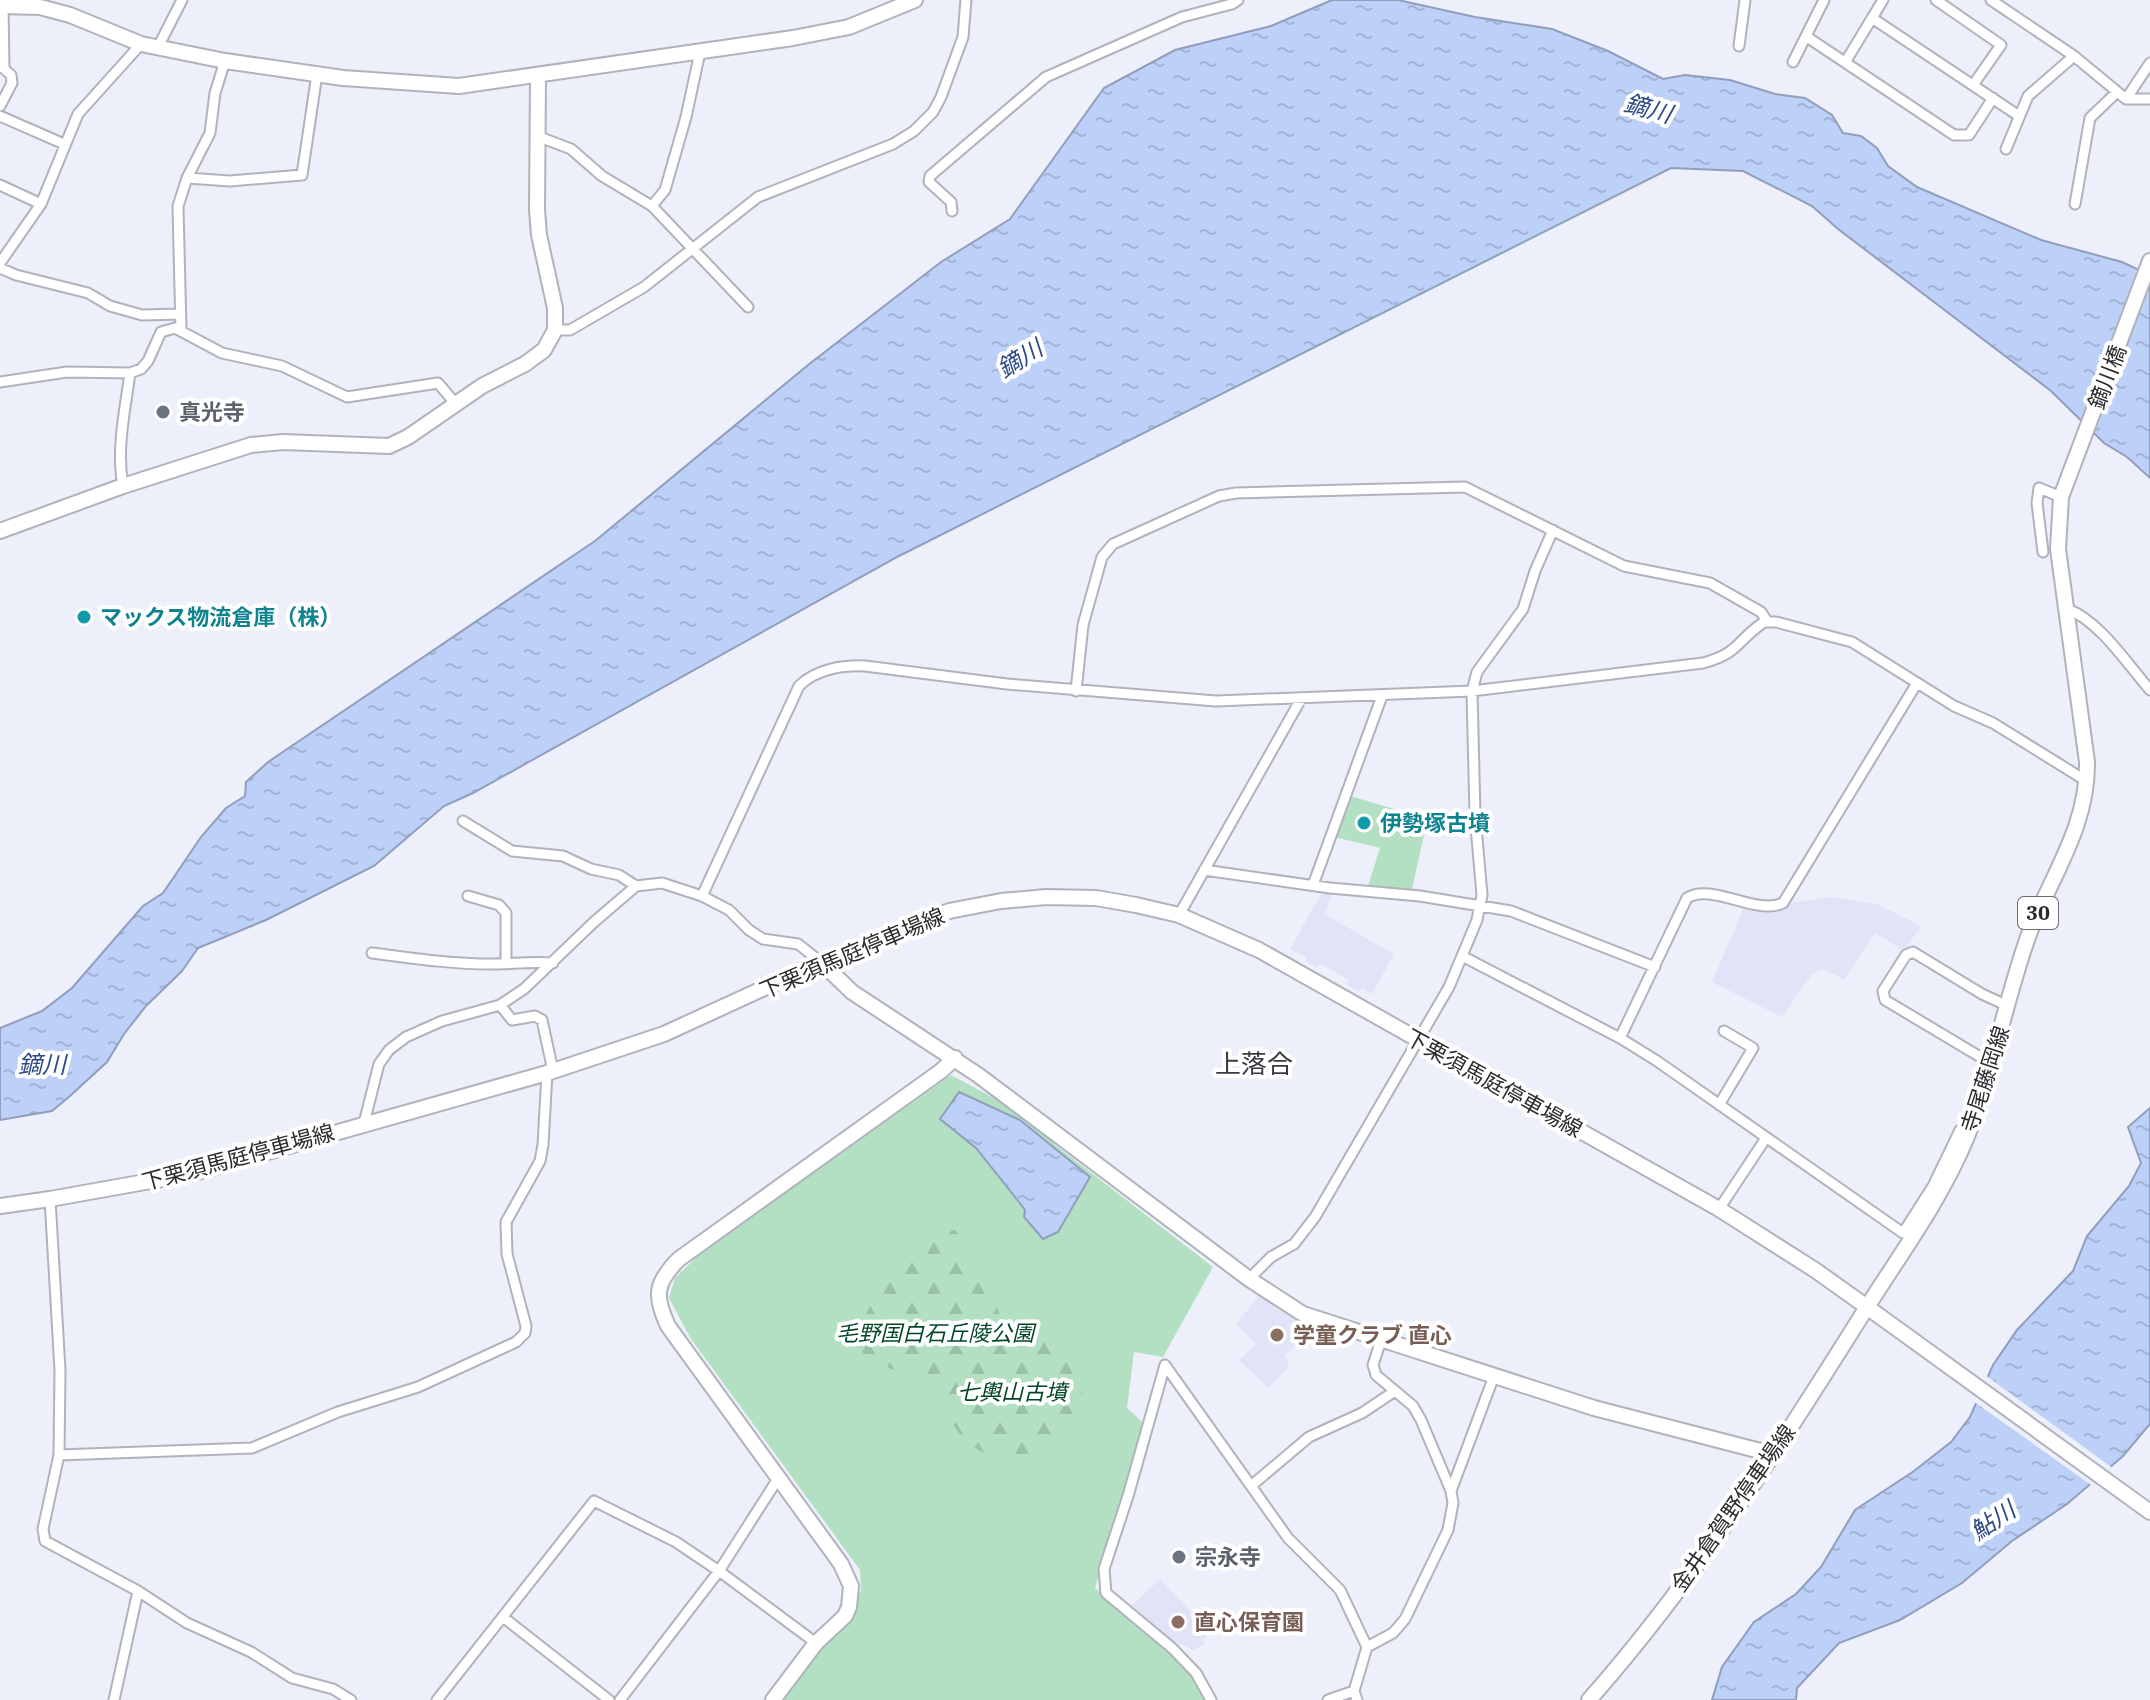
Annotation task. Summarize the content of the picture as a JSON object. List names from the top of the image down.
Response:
{
  "streets": {
    "main road": [
      "鏑川橋",
      "30",
      "下栗須馬庭停車場線",
      "寺尾藤岡線",
      "金井倉賀野停車場線"
    ]
  },
  "crossings": [
    ["鏑川橋", "寺尾藤岡線"],
    ["下栗須馬庭停車場線", "寺尾藤岡線"],
    ["下栗須馬庭停車場線", "金井倉賀野停車場線"],
    ["寺尾藤岡線", "金井倉賀野停車場線"]
  ],
  "districts": ["上落合"],
  "water": ["鏑川", "鮎川"],
  "parks": ["毛野国白石丘陵公園", "七輿山古墳"],
  "places": [
    "真光寺",
    "マックス物流倉庫（株）",
    "伊勢塚古墳",
    "学童クラブ 直心",
    "宗永寺",
    "直心保育園"
  ]
}
